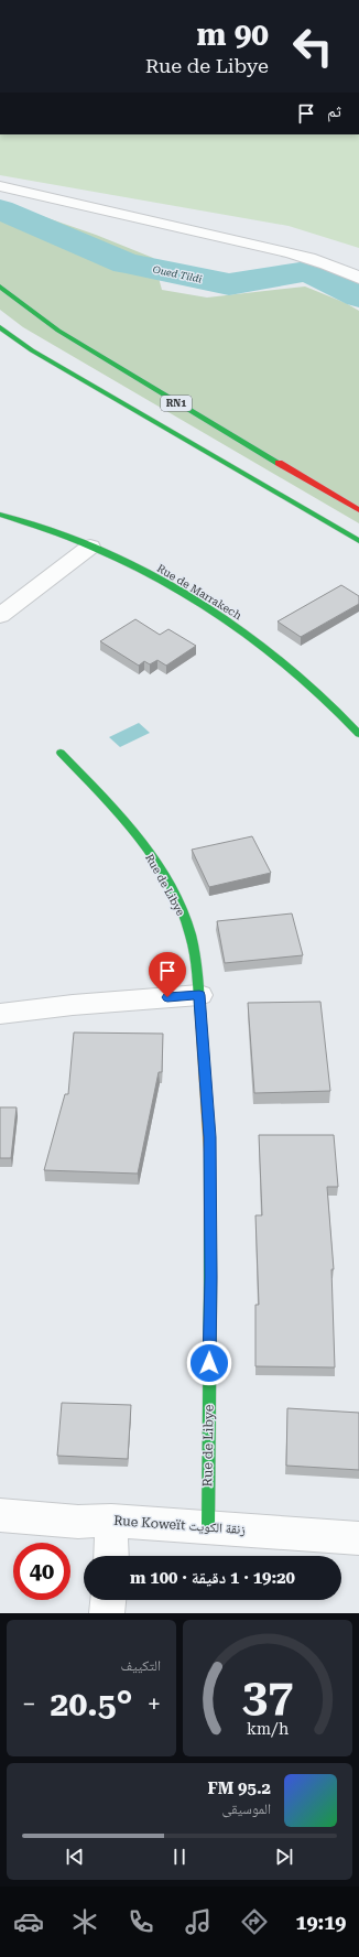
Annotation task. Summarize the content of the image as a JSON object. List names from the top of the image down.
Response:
{
  "streets": {
    "main road": ["RN1", "Rue de Marrakech", "Rue de Libye"],
    "street": ["Rue Koweït زنقة الكويت"]
  },
  "crossings": [
    ["Rue de Libye", "Rue Koweït زنقة الكويت"]
  ],
  "water": ["Oued Tildi"],
  "page": {
    "turn": ["90 m", "Rue de Libye"],
    "then": "ثم",
    "limit": "40",
    "trip": "19:20 · 1 دقيقة · 100 m",
    "tile": "التكييف",
    "heat": ["−", "20.5°", "+"],
    "song": ["95.2 FM", "الموسيقى"],
    "tabs": "19:19",
    "gauge": ["37", "km/h"]
  }
}
